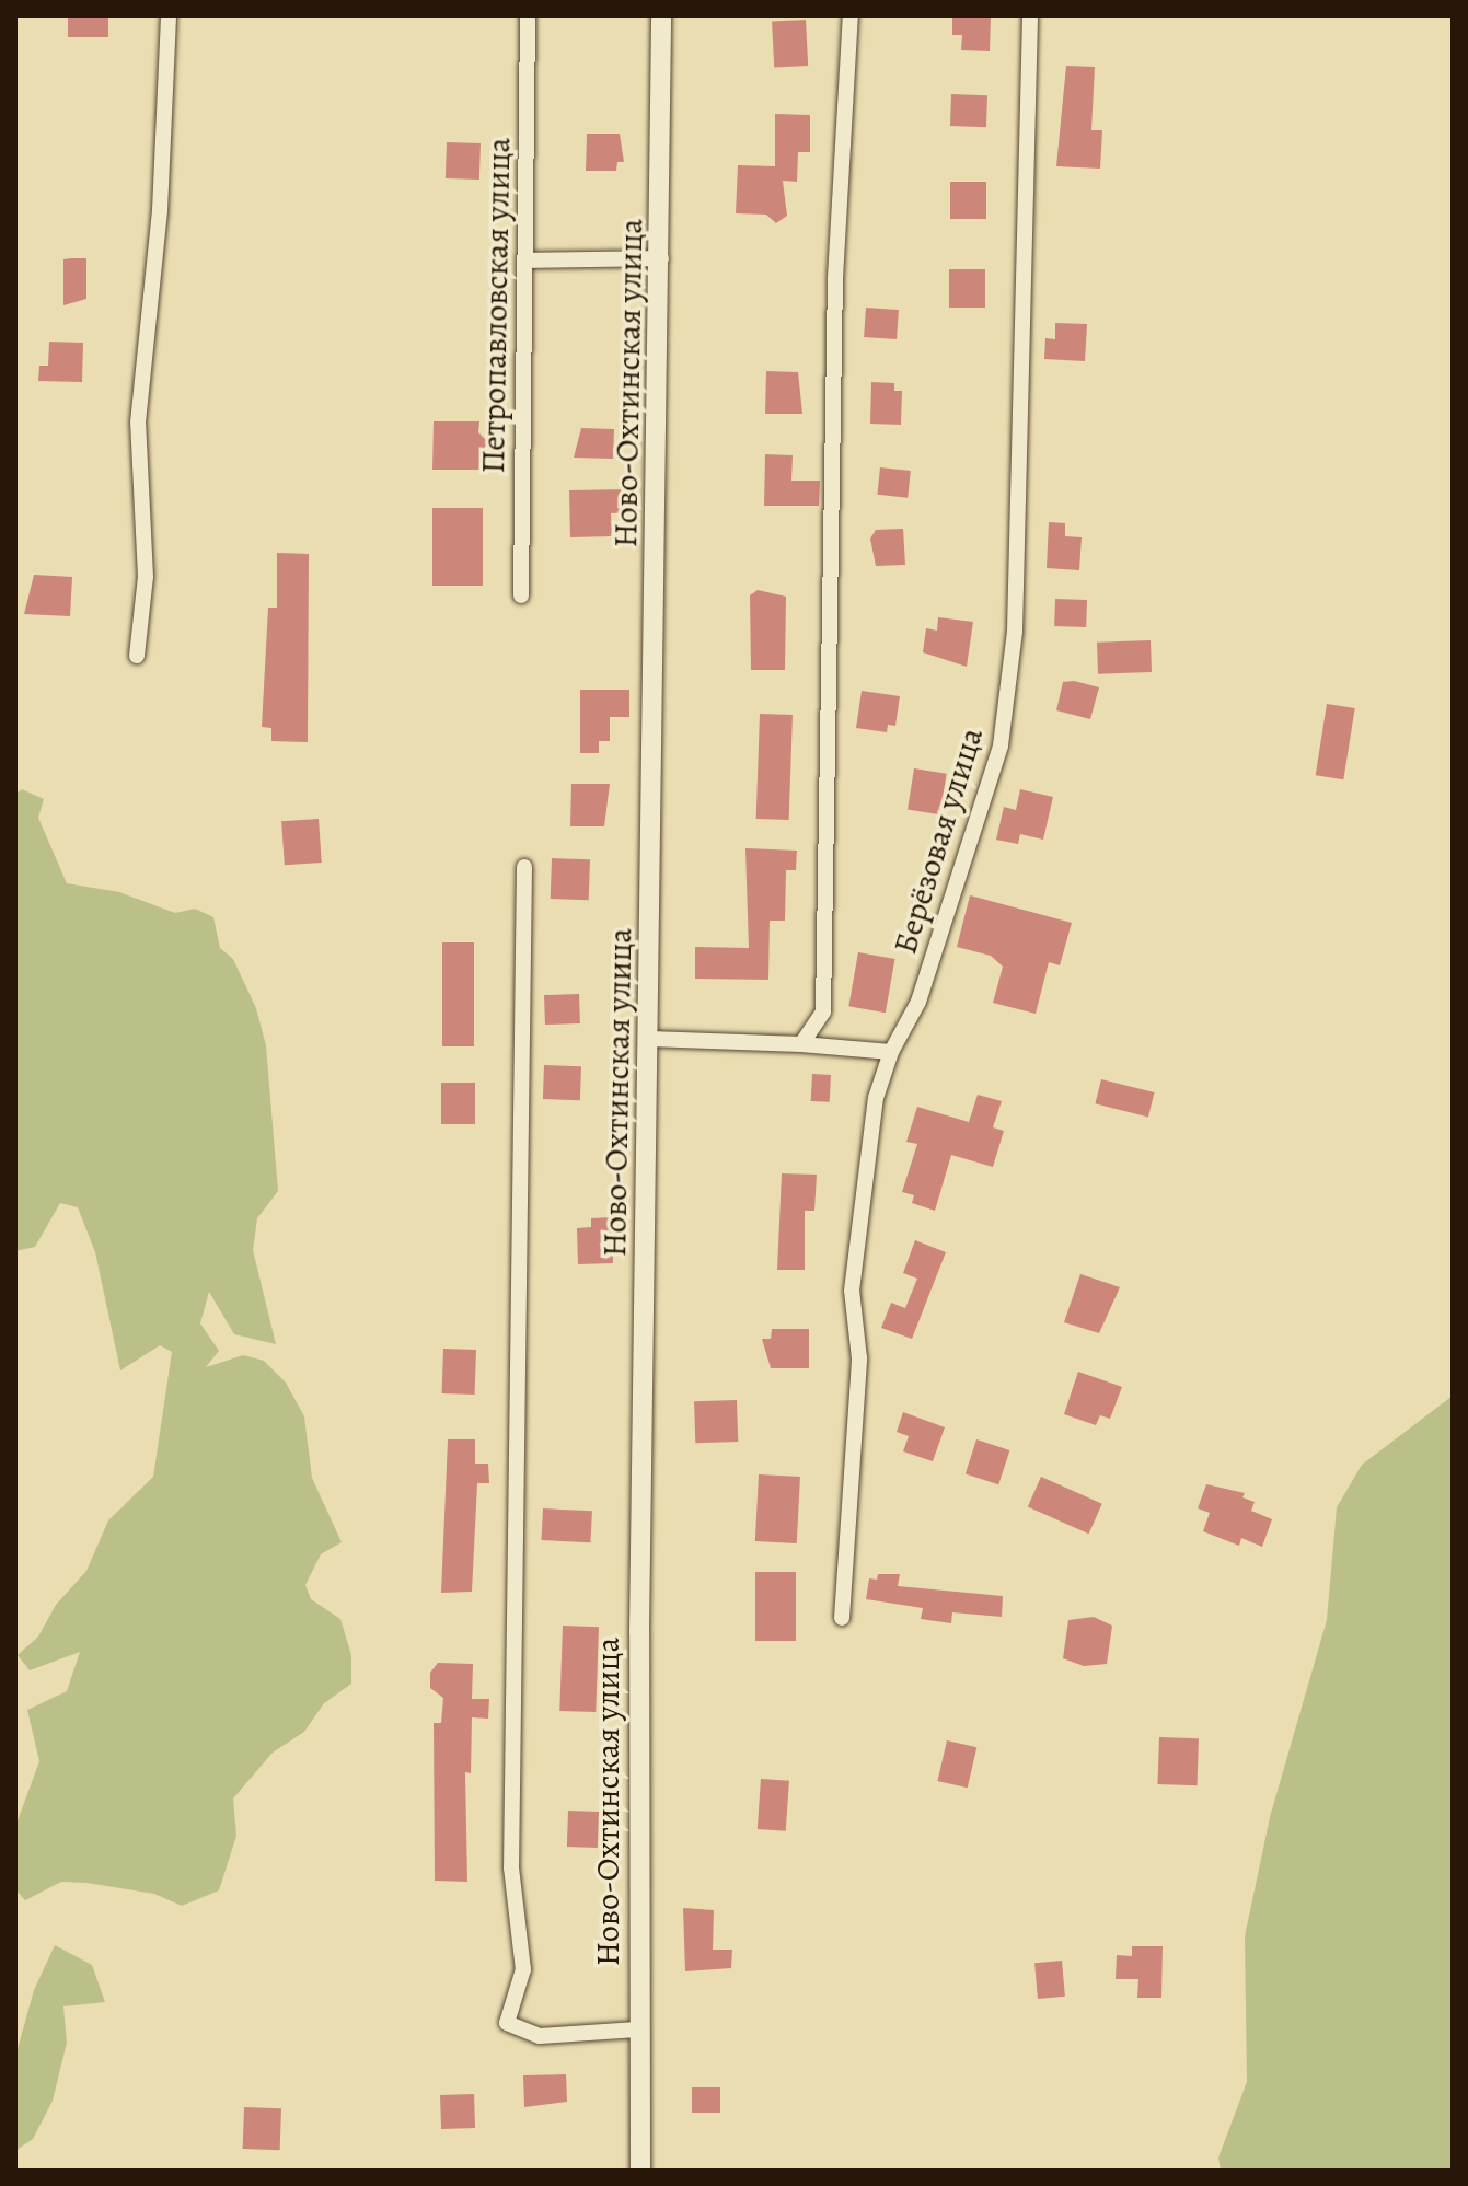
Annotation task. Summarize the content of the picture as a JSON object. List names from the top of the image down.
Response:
{
  "streets": {
    "street": ["Петропавловская улица", "Ново-Охтинская улица", "Берёзовая улица"]
  }
}
